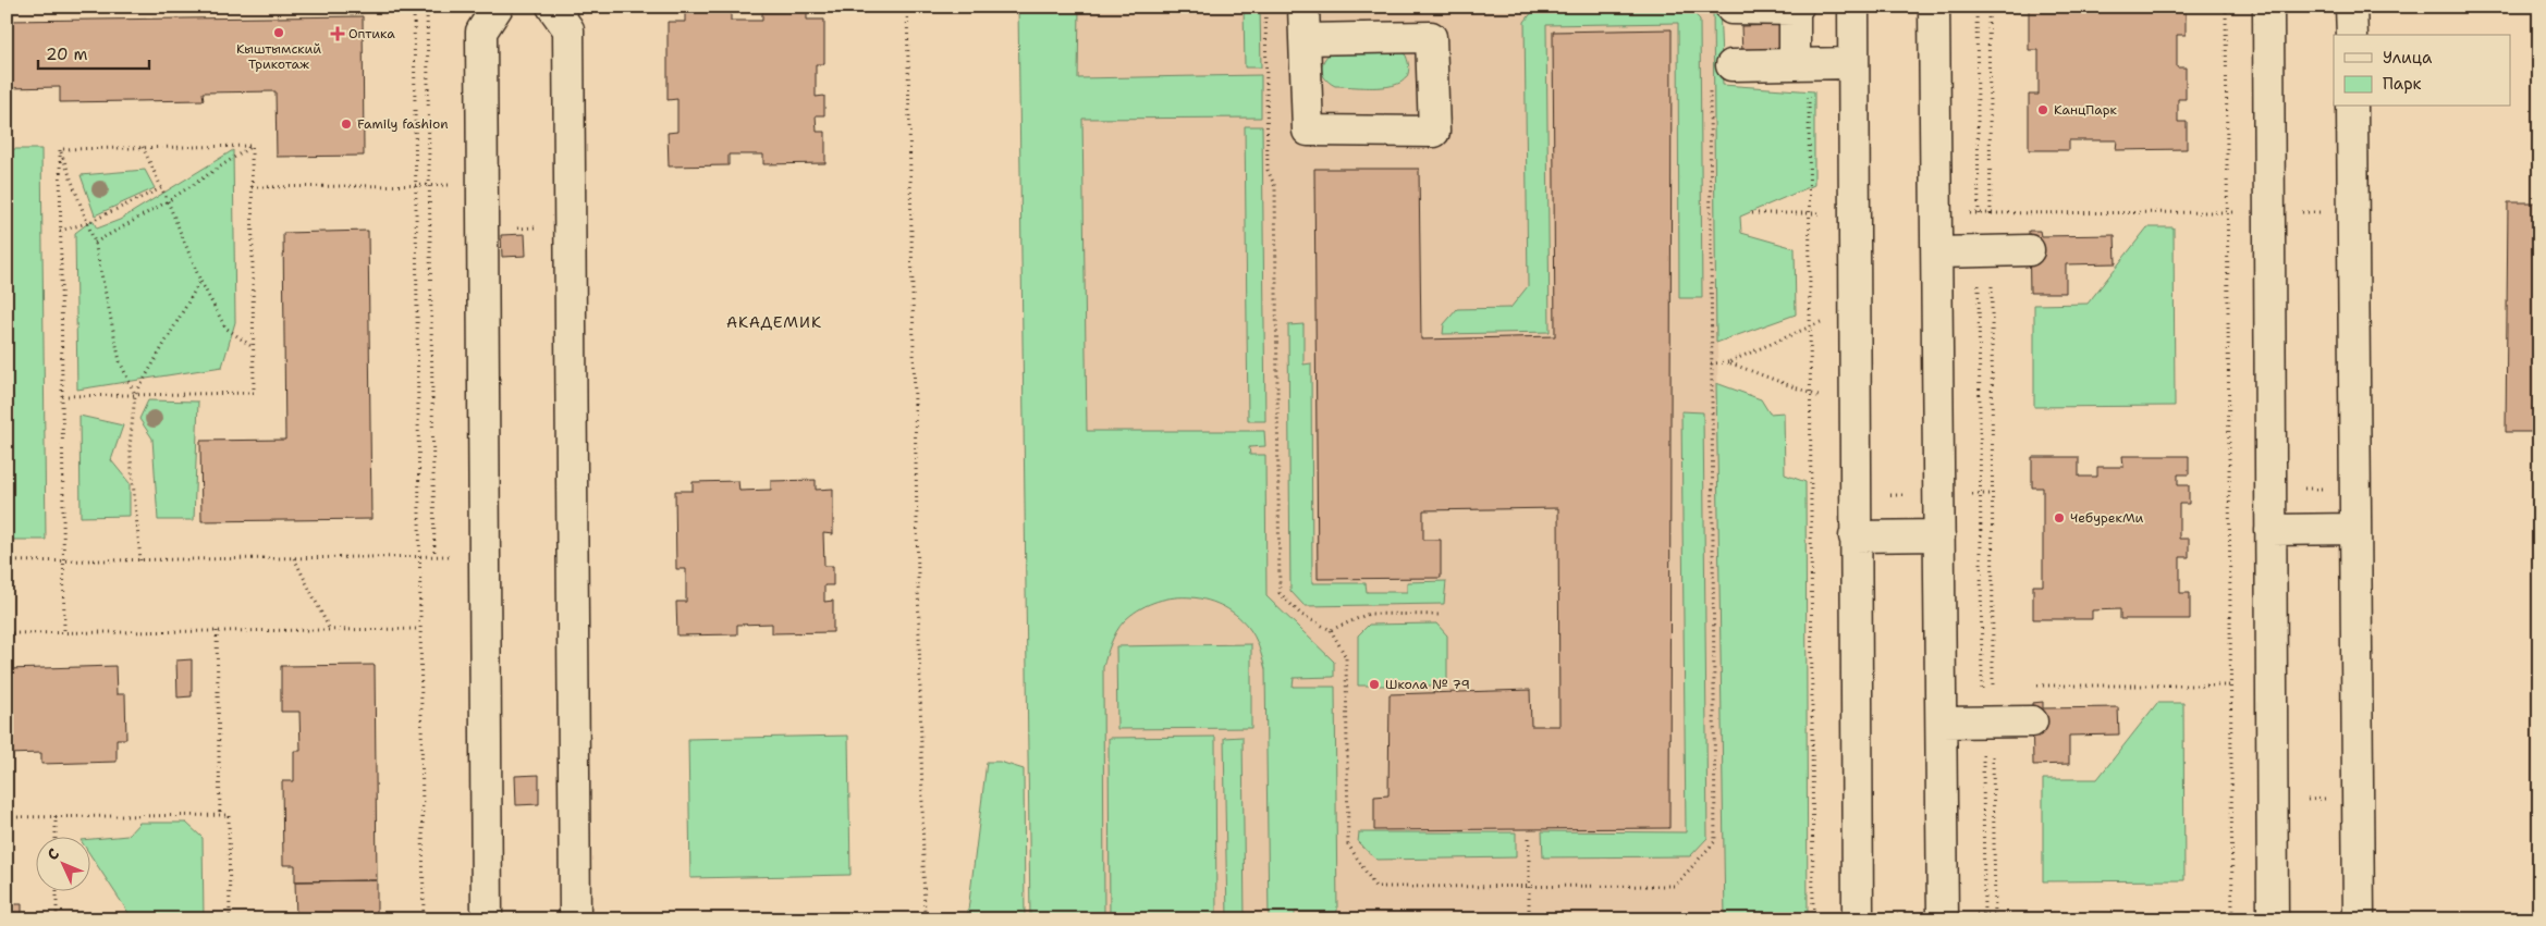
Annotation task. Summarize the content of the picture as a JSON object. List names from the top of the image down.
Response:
{
  "districts": ["АКАДЕМИК"],
  "places": {
    "other": [
      "Кыштымский Трикотаж",
      "КанцПарк",
      "Family fashion",
      "ЧебурекМи",
      "Школа № 79"
    ],
    "health": ["Оптика"]
  },
  "legend": ["Улица", "Парк"],
  "scale_bar": "20 m",
  "north": "top left"
}
